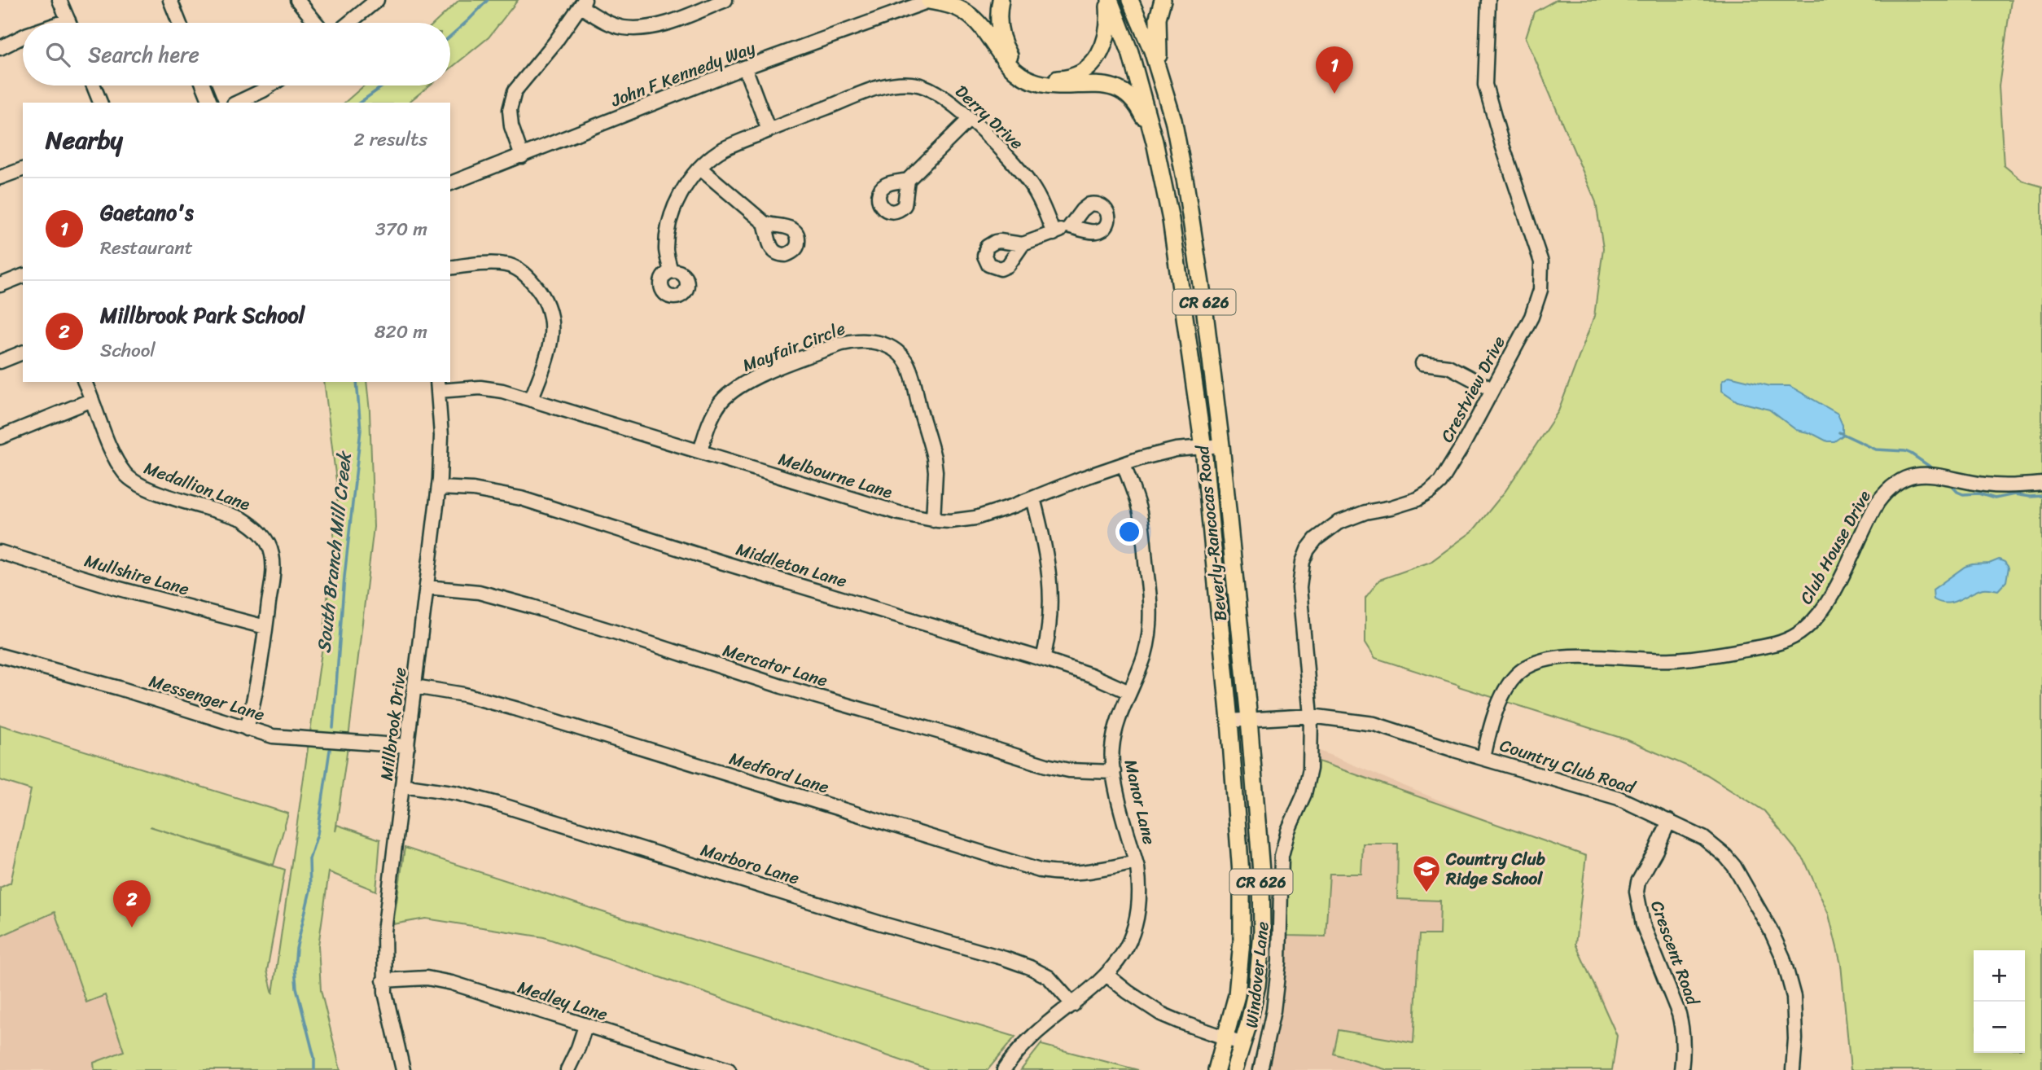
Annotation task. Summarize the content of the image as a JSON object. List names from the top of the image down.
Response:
{
  "streets": {
    "main road": ["CR 626", "Beverly-Rancocas Road"],
    "street": [
      "John F Kennedy Way",
      "Derry Drive",
      "Mayfair Circle",
      "Crestview Drive",
      "Melbourne Lane",
      "Medallion Lane",
      "Club House Drive",
      "Middleton Lane",
      "Mullshire Lane",
      "Mercator Lane",
      "Messenger Lane",
      "Millbrook Drive",
      "Country Club Road",
      "Medford Lane",
      "Manor Lane",
      "Marboro Lane",
      "Crescent Road",
      "Windover Lane",
      "Medley Lane"
    ]
  },
  "crossings": [
    ["Mayfair Circle", "Melbourne Lane"],
    ["Crestview Drive", "Country Club Road"],
    ["Crestview Drive", "Windover Lane"],
    ["Melbourne Lane", "Beverly-Rancocas Road"],
    ["Melbourne Lane", "Millbrook Drive"],
    ["Melbourne Lane", "Manor Lane"],
    ["Medallion Lane", "Mullshire Lane"],
    ["Medallion Lane", "Messenger Lane"],
    ["Beverly-Rancocas Road", "Country Club Road"],
    ["Club House Drive", "Country Club Road"],
    ["Middleton Lane", "Millbrook Drive"],
    ["Middleton Lane", "Manor Lane"],
    ["Mercator Lane", "Millbrook Drive"],
    ["Mercator Lane", "Manor Lane"],
    ["Messenger Lane", "Millbrook Drive"],
    ["Millbrook Drive", "Medford Lane"],
    ["Millbrook Drive", "Marboro Lane"],
    ["Millbrook Drive", "Medley Lane"],
    ["Country Club Road", "Crescent Road"],
    ["Country Club Road", "Windover Lane"],
    ["Medford Lane", "Manor Lane"],
    ["Manor Lane", "Marboro Lane"]
  ],
  "water": ["South Branch Mill Creek"],
  "places": {
    "school or university": ["Country Club Ridge School"]
  },
  "page": {
    "search": "Search here",
    "pins": ["1", "2"],
    "heading": ["Nearby", "2 results"],
    "list": [
      {
        "mark": "1",
        "name": "Gaetano's",
        "note": "Restaurant",
        "value": "370 m"
      },
      {
        "mark": "2",
        "name": "Millbrook Park School",
        "note": "School",
        "value": "820 m"
      }
    ],
    "map_buttons": ["+", "−"]
  }
}
